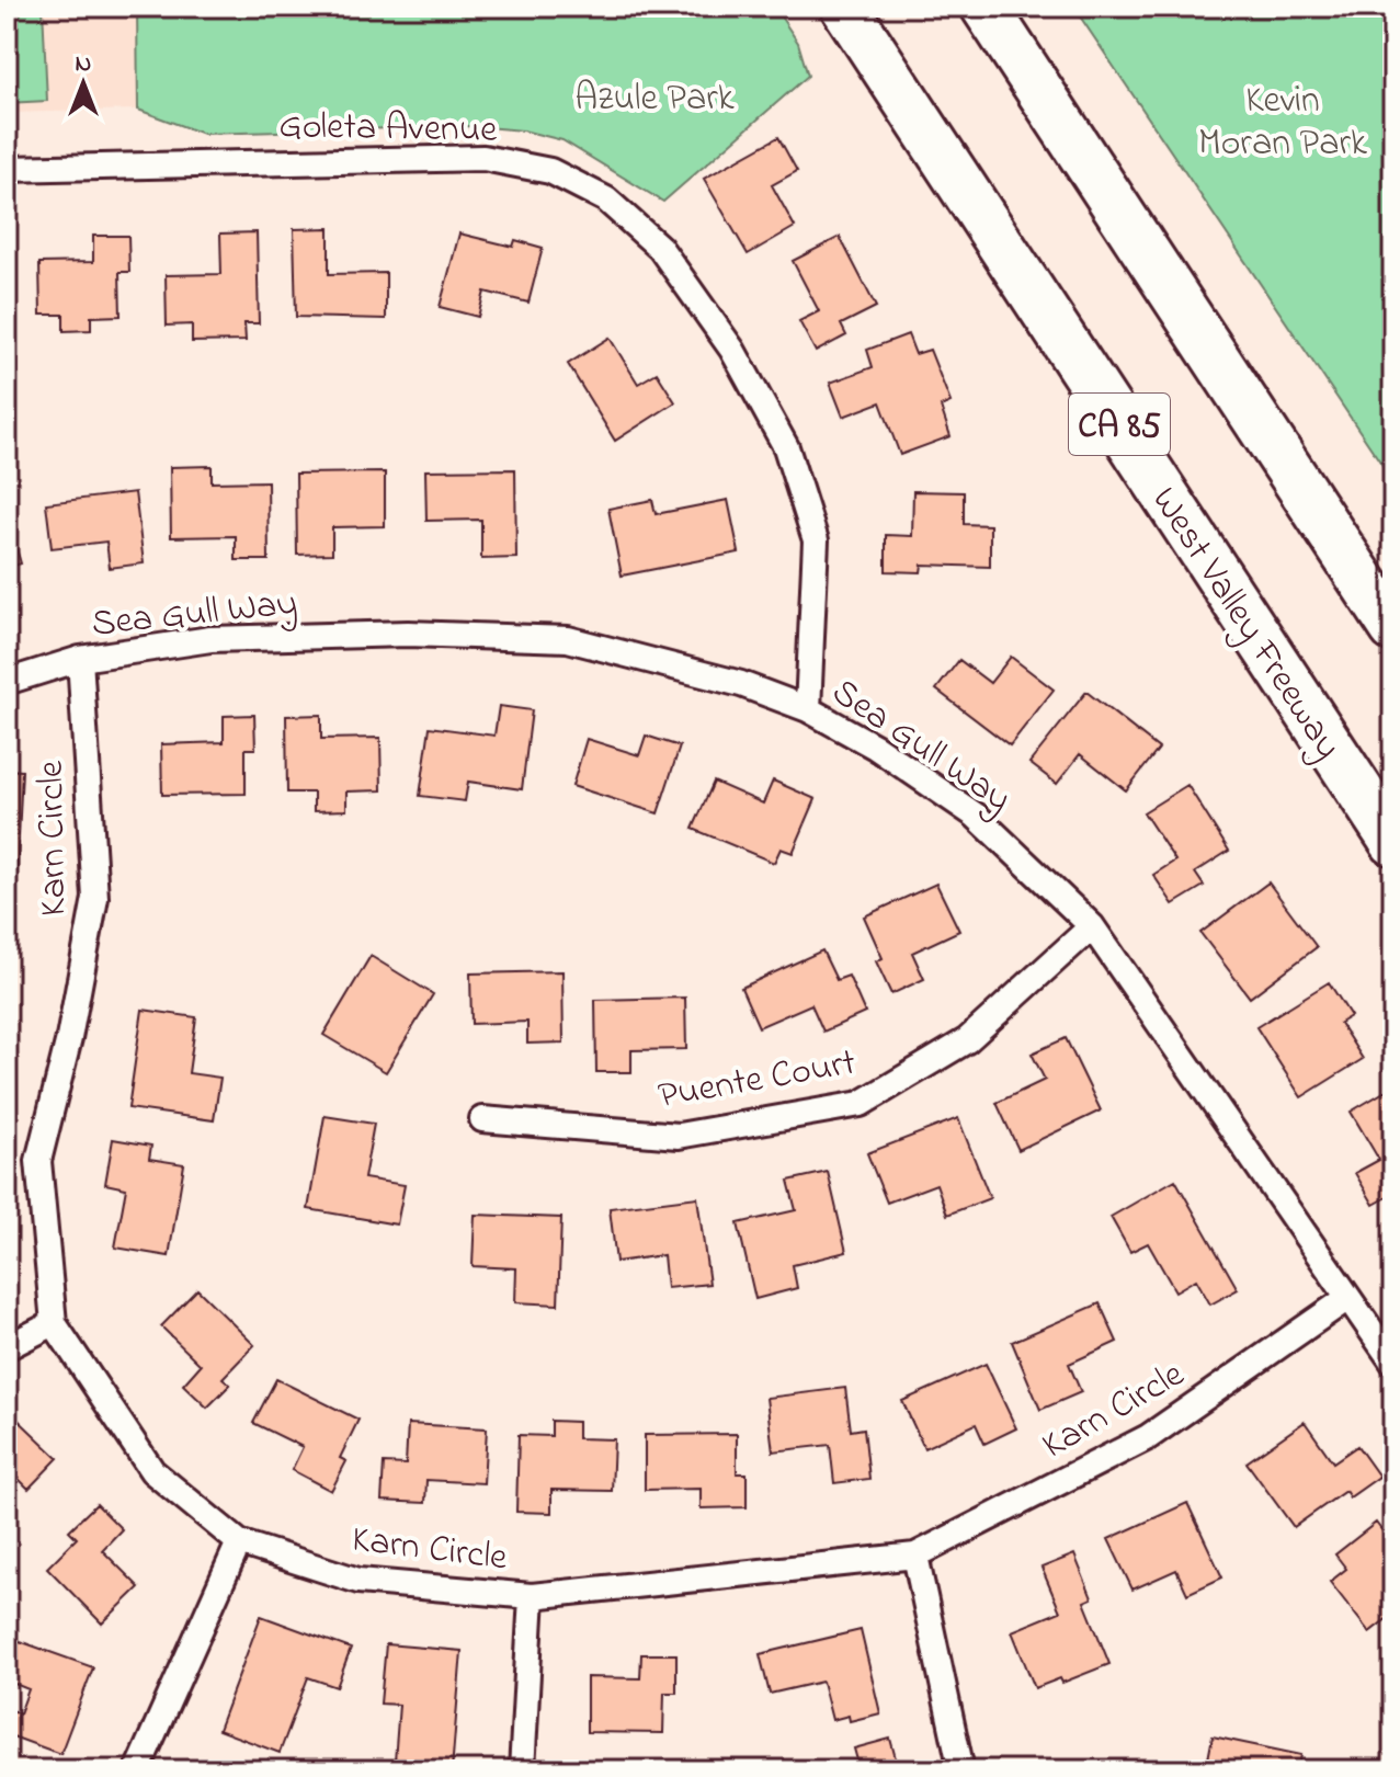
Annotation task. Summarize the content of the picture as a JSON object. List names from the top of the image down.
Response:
{
  "streets": {
    "highway": ["CA 85", "West Valley Freeway"],
    "street": [
      "Goleta Avenue",
      "Sea Gull Way",
      "Karn Circle",
      "Puente Court"
    ]
  },
  "crossings": [
    ["Goleta Avenue", "Sea Gull Way"],
    ["Sea Gull Way", "Karn Circle"],
    ["Sea Gull Way", "Puente Court"]
  ],
  "parks": ["Azule Park", "Kevin Moran Park"],
  "north": "top"
}
